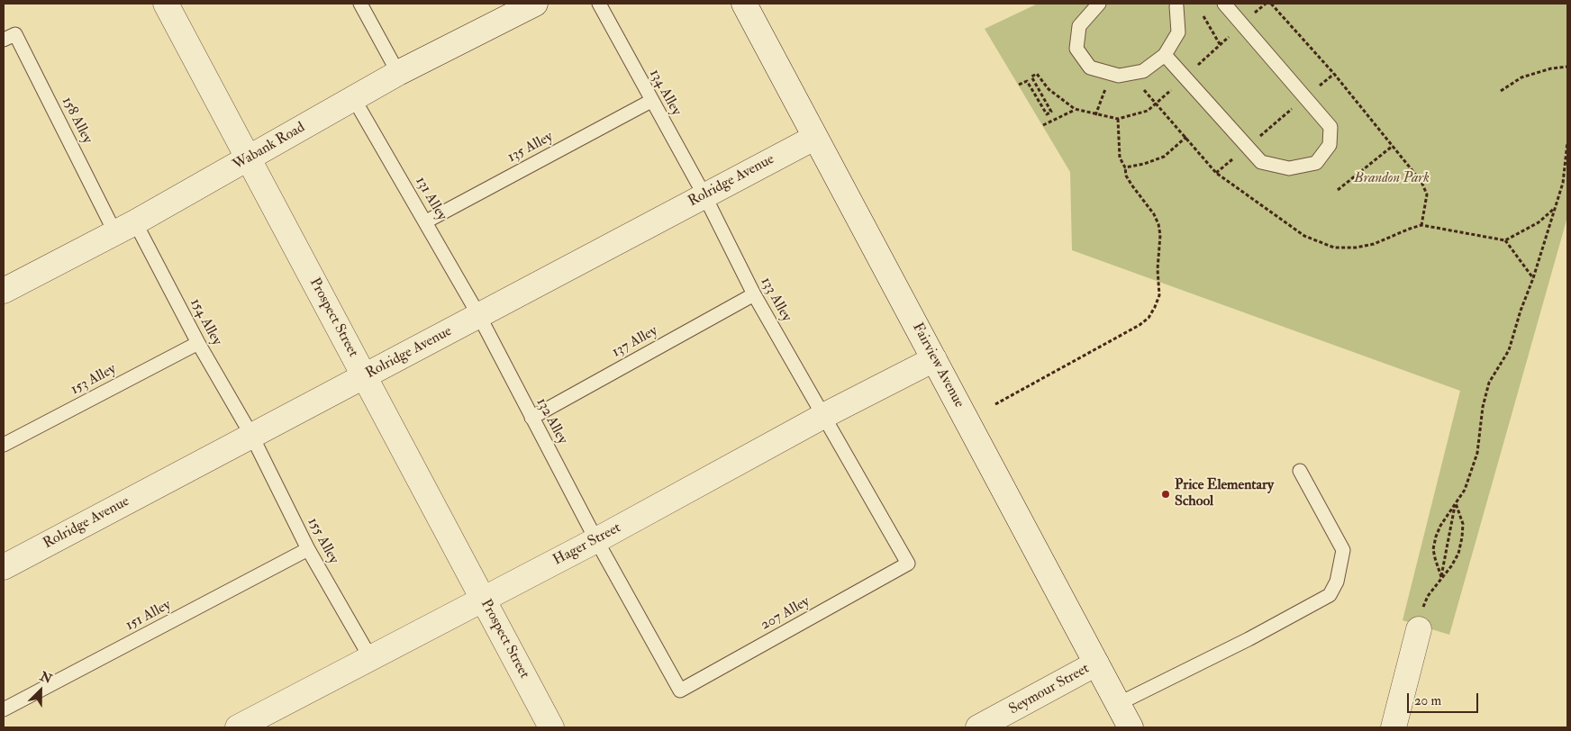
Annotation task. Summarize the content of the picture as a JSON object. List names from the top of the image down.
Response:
{
  "streets": {
    "street": [
      "Wabank Road",
      "Rolridge Avenue",
      "Prospect Street",
      "Fairview Avenue",
      "Hager Street",
      "Seymour Street"
    ],
    "lane": [
      "134 Alley",
      "158 Alley",
      "135 Alley",
      "131 Alley",
      "133 Alley",
      "154 Alley",
      "137 Alley",
      "153 Alley",
      "132 Alley",
      "155 Alley",
      "207 Alley",
      "151 Alley"
    ]
  },
  "crossings": [
    ["134 Alley", "135 Alley"],
    ["134 Alley", "Rolridge Avenue"],
    ["134 Alley", "133 Alley"],
    ["158 Alley", "Wabank Road"],
    ["158 Alley", "154 Alley"],
    ["Wabank Road", "131 Alley"],
    ["Wabank Road", "Prospect Street"],
    ["Wabank Road", "154 Alley"],
    ["135 Alley", "131 Alley"],
    ["Rolridge Avenue", "131 Alley"],
    ["Rolridge Avenue", "133 Alley"],
    ["Rolridge Avenue", "Prospect Street"],
    ["Rolridge Avenue", "154 Alley"],
    ["Rolridge Avenue", "Fairview Avenue"],
    ["Rolridge Avenue", "132 Alley"],
    ["Rolridge Avenue", "155 Alley"],
    ["131 Alley", "132 Alley"],
    ["133 Alley", "137 Alley"],
    ["133 Alley", "Hager Street"],
    ["133 Alley", "207 Alley"],
    ["Prospect Street", "Hager Street"],
    ["154 Alley", "153 Alley"],
    ["154 Alley", "155 Alley"],
    ["137 Alley", "132 Alley"],
    ["Fairview Avenue", "Hager Street"],
    ["Fairview Avenue", "Seymour Street"],
    ["132 Alley", "Hager Street"],
    ["132 Alley", "207 Alley"],
    ["155 Alley", "Hager Street"],
    ["155 Alley", "151 Alley"],
    ["Hager Street", "207 Alley"]
  ],
  "parks": ["Brandon Park"],
  "places": ["Price Elementary School"],
  "scale_bar": "20 m",
  "north": "top right"
}
